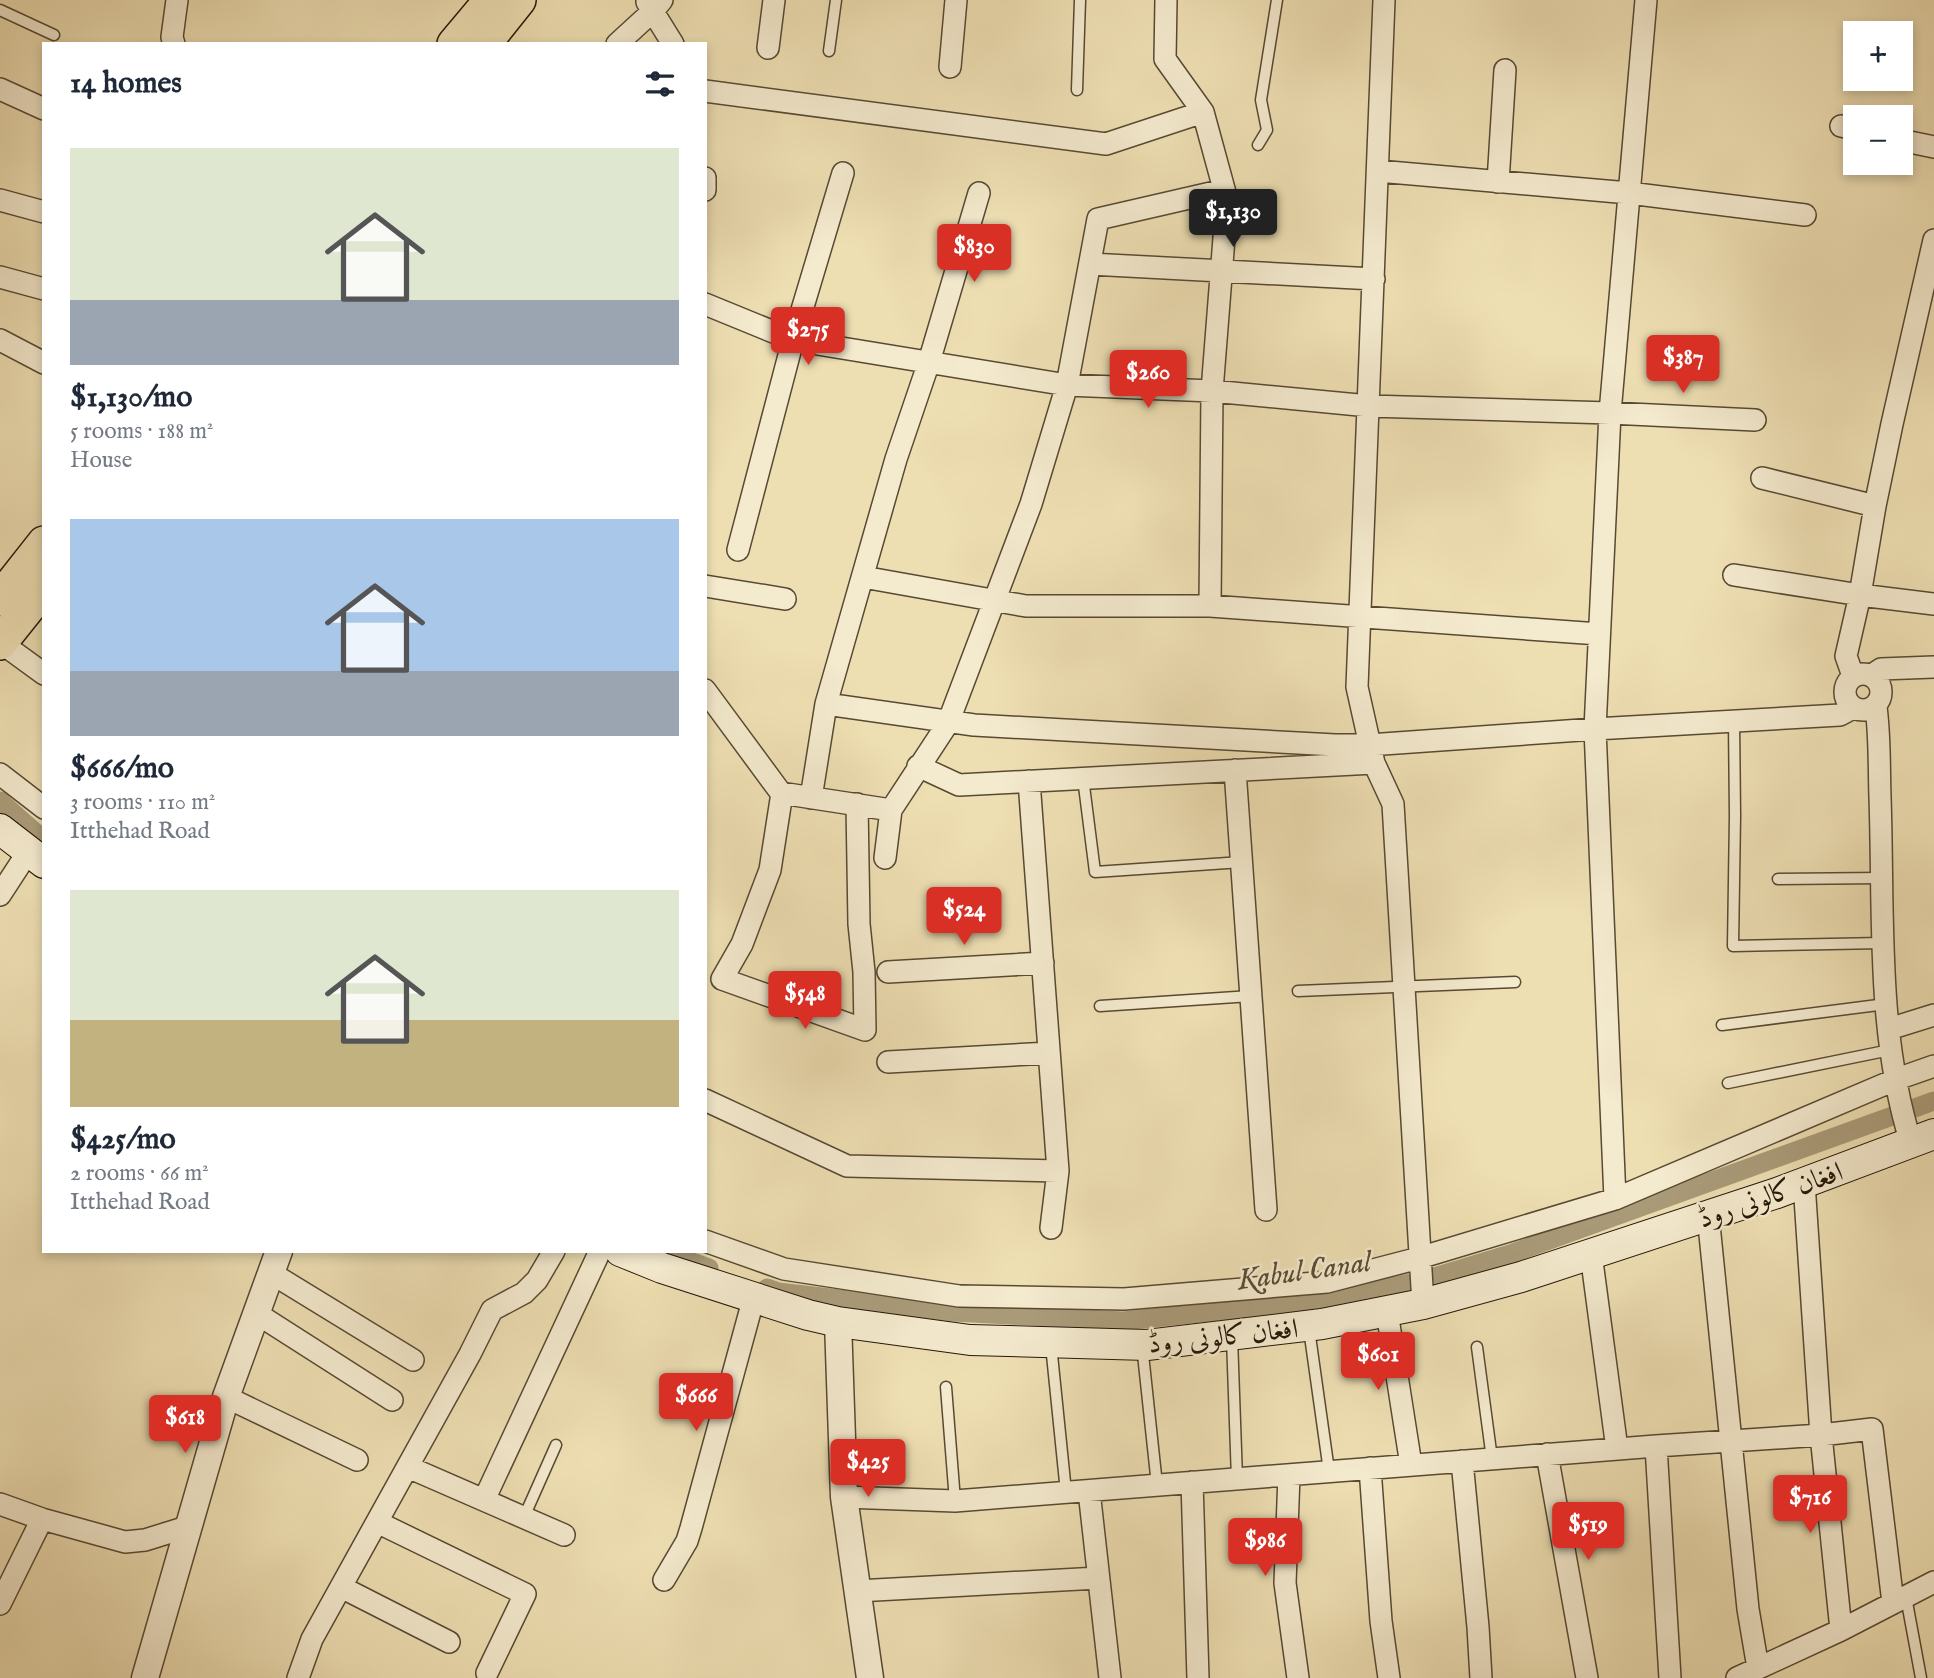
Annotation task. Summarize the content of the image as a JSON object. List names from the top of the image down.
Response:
{
  "streets": {
    "main road": ["افغان کالونی روڈ"]
  },
  "water": ["Kabul Canal"],
  "page": {
    "map_buttons": ["+", "−"],
    "heading": "14 homes",
    "list": [
      {
        "name": "$1,130/mo",
        "note": "5 rooms · 188 m² · House"
      },
      {
        "name": "$666/mo",
        "note": "3 rooms · 110 m² · Itthehad Road"
      },
      {
        "name": "$425/mo",
        "note": "2 rooms · 66 m² · Itthehad Road"
      }
    ],
    "price": [
      "$1,130",
      "$830",
      "$275",
      "$387",
      "$260",
      "$524",
      "$548",
      "$601",
      "$666",
      "$618",
      "$425",
      "$716",
      "$519",
      "$986"
    ]
  }
}
